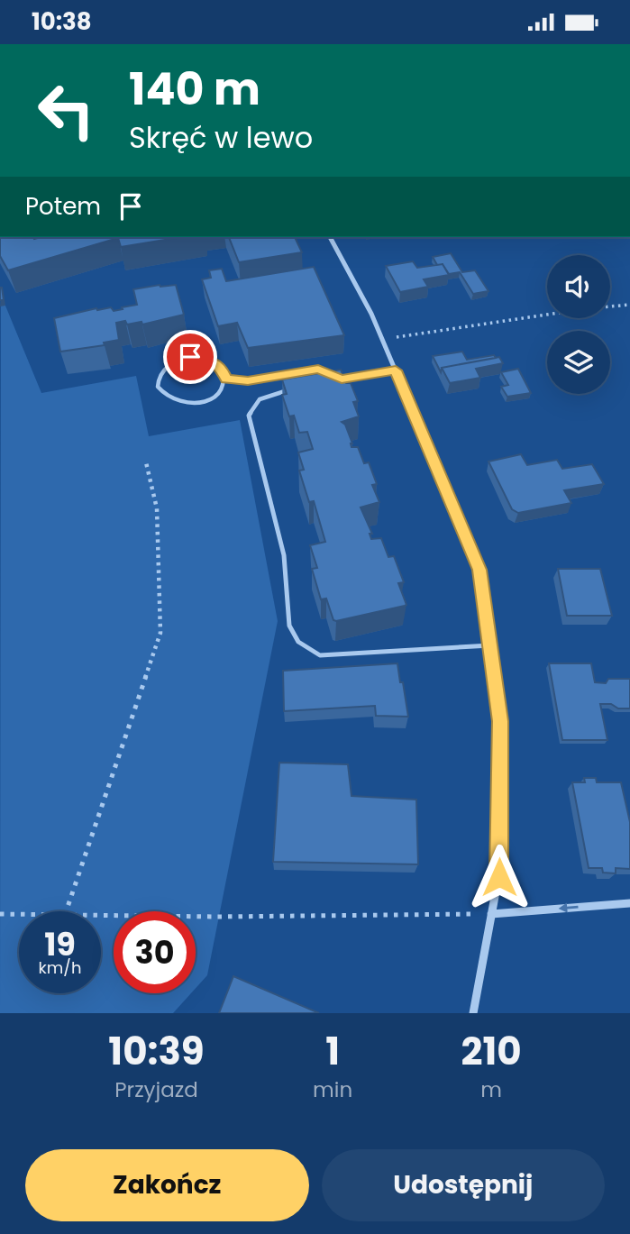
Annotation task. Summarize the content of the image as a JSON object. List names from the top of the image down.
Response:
{
  "page": {
    "status": "10:38",
    "turn": ["140 m", "Skręć w lewo"],
    "then": "Potem",
    "speed": "19 km/h",
    "limit": "30",
    "eta": [
      "10:39",
      "Przyjazd",
      "1",
      "min",
      "210",
      "m"
    ],
    "buttons": ["Zakończ", "Udostępnij"]
  }
}
